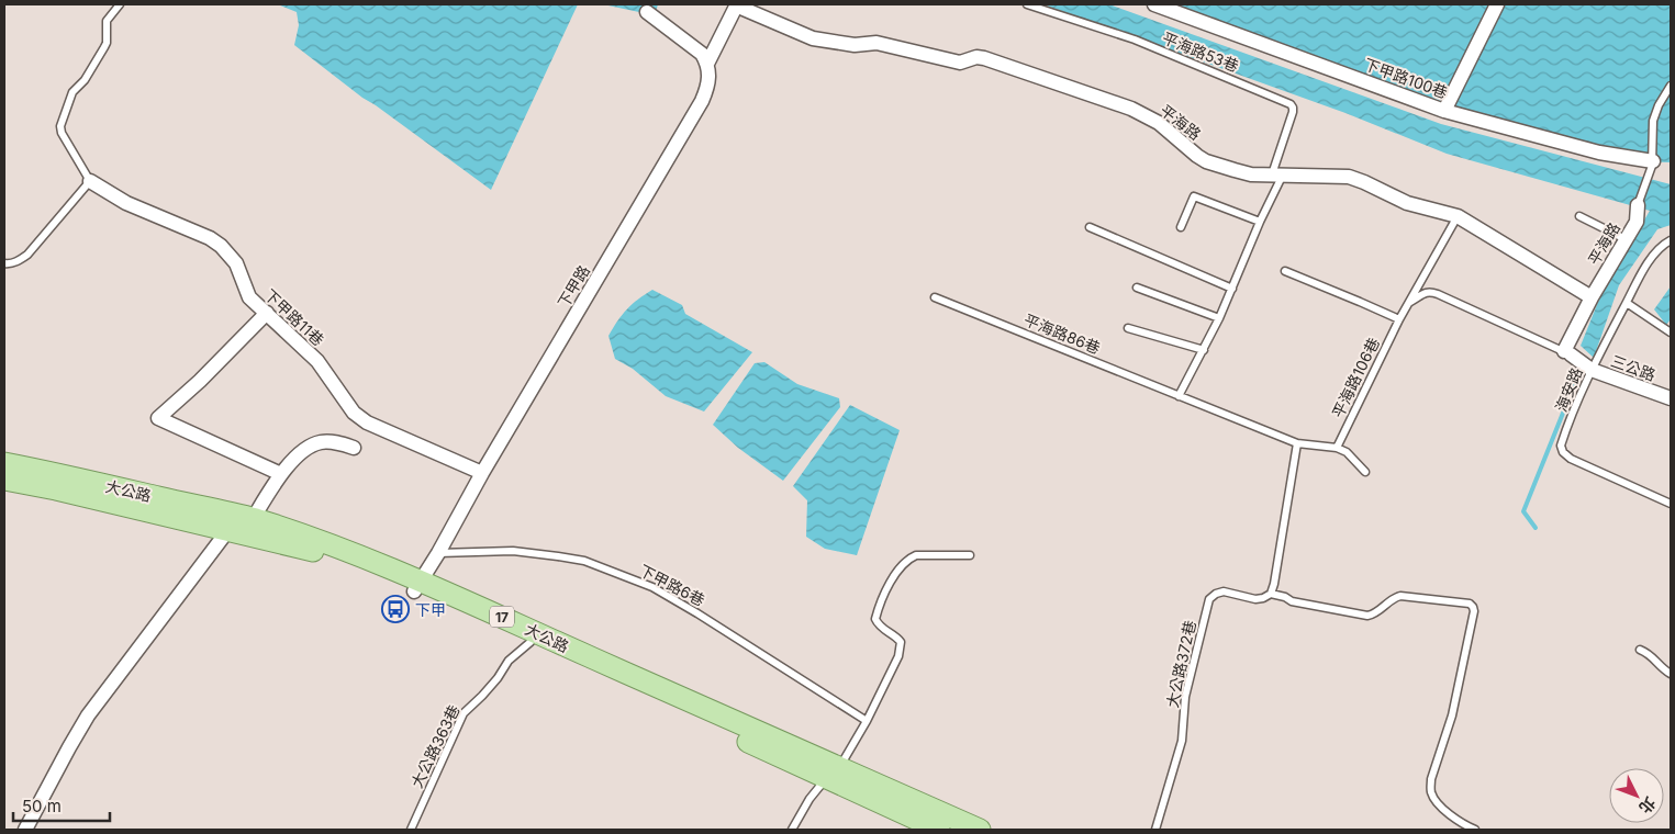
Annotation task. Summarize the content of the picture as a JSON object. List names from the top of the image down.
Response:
{
  "streets": {
    "main road": ["大公路", "17"],
    "street": [
      "下甲路100巷",
      "平海路",
      "下甲路",
      "下甲路11巷",
      "三公路"
    ],
    "lane": [
      "平海路53巷",
      "平海路86巷",
      "平海路106巷",
      "海安路",
      "下甲路6巷",
      "大公路372巷",
      "大公路363巷"
    ]
  },
  "crossings": [
    ["平海路53巷", "平海路"],
    ["平海路", "三公路"],
    ["平海路", "平海路106巷"],
    ["下甲路", "下甲路11巷"],
    ["下甲路", "大公路"],
    ["下甲路", "下甲路6巷"],
    ["平海路86巷", "平海路106巷"],
    ["三公路", "海安路"],
    ["大公路", "大公路363巷"]
  ],
  "places": {
    "bus stop": ["下甲"]
  },
  "scale_bar": "50 m",
  "north": "bottom right"
}
